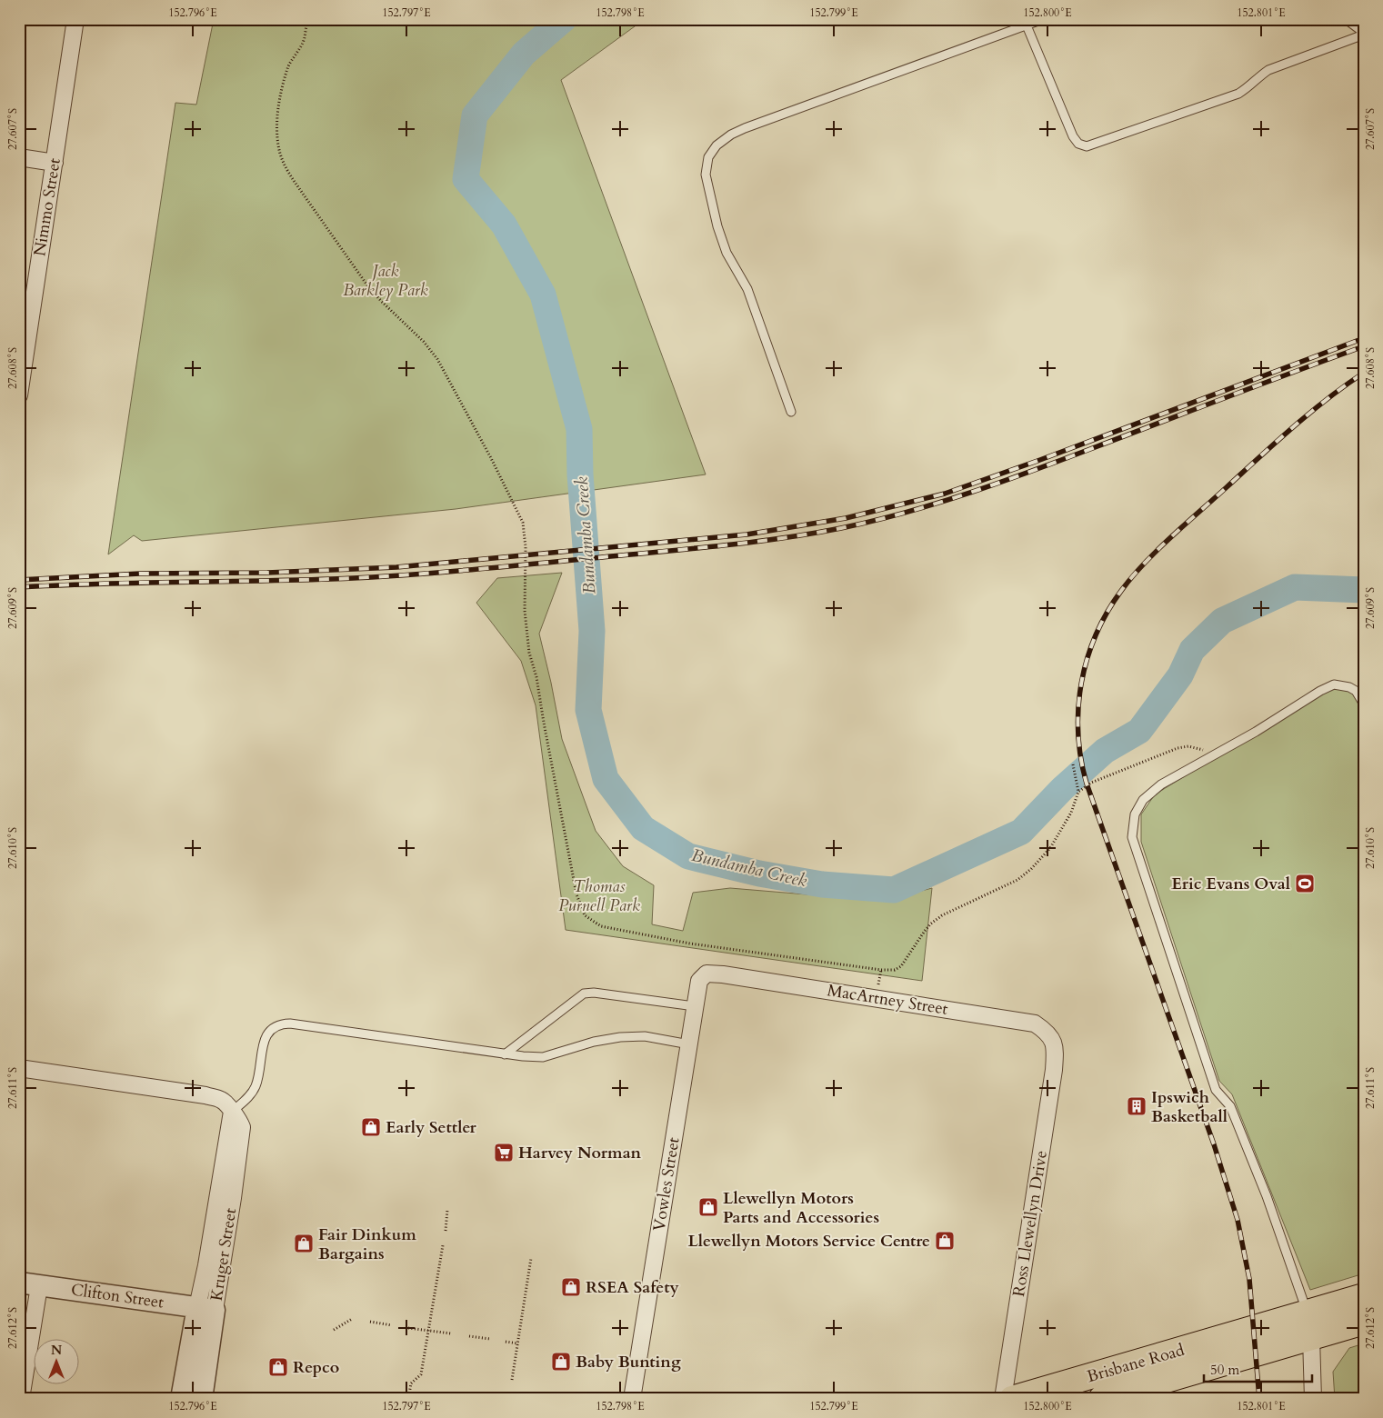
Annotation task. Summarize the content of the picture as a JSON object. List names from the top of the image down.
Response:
{
  "streets": {
    "main road": ["Brisbane Road"],
    "street": [
      "Nimmo Street",
      "MacArtney Street",
      "Vowles Street",
      "Ross Llewellyn Drive",
      "Kruger Street",
      "Clifton Street"
    ]
  },
  "crossings": [
    ["MacArtney Street", "Vowles Street"],
    ["MacArtney Street", "Ross Llewellyn Drive"],
    ["Kruger Street", "Clifton Street"]
  ],
  "water": ["Bundamba Creek"],
  "parks": ["Jack Barkley Park", "Thomas Purnell Park"],
  "places": {
    "sports": ["Eric Evans Oval"],
    "building": ["Ipswich Basketball"],
    "shop": [
      "Early Settler",
      "Llewellyn Motors Parts and Accessories",
      "Llewellyn Motors Service Centre",
      "Fair Dinkum Bargains",
      "RSEA Safety",
      "Baby Bunting",
      "Repco"
    ],
    "supermarket": ["Harvey Norman"]
  },
  "scale_bar": "50 m",
  "north": "top",
  "coordinates": [
    "152.796°E",
    "152.797°E",
    "152.798°E",
    "152.799°E",
    "152.800°E",
    "152.801°E",
    "27.607°S",
    "27.608°S",
    "27.609°S",
    "27.610°S",
    "27.611°S",
    "27.612°S"
  ]
}
